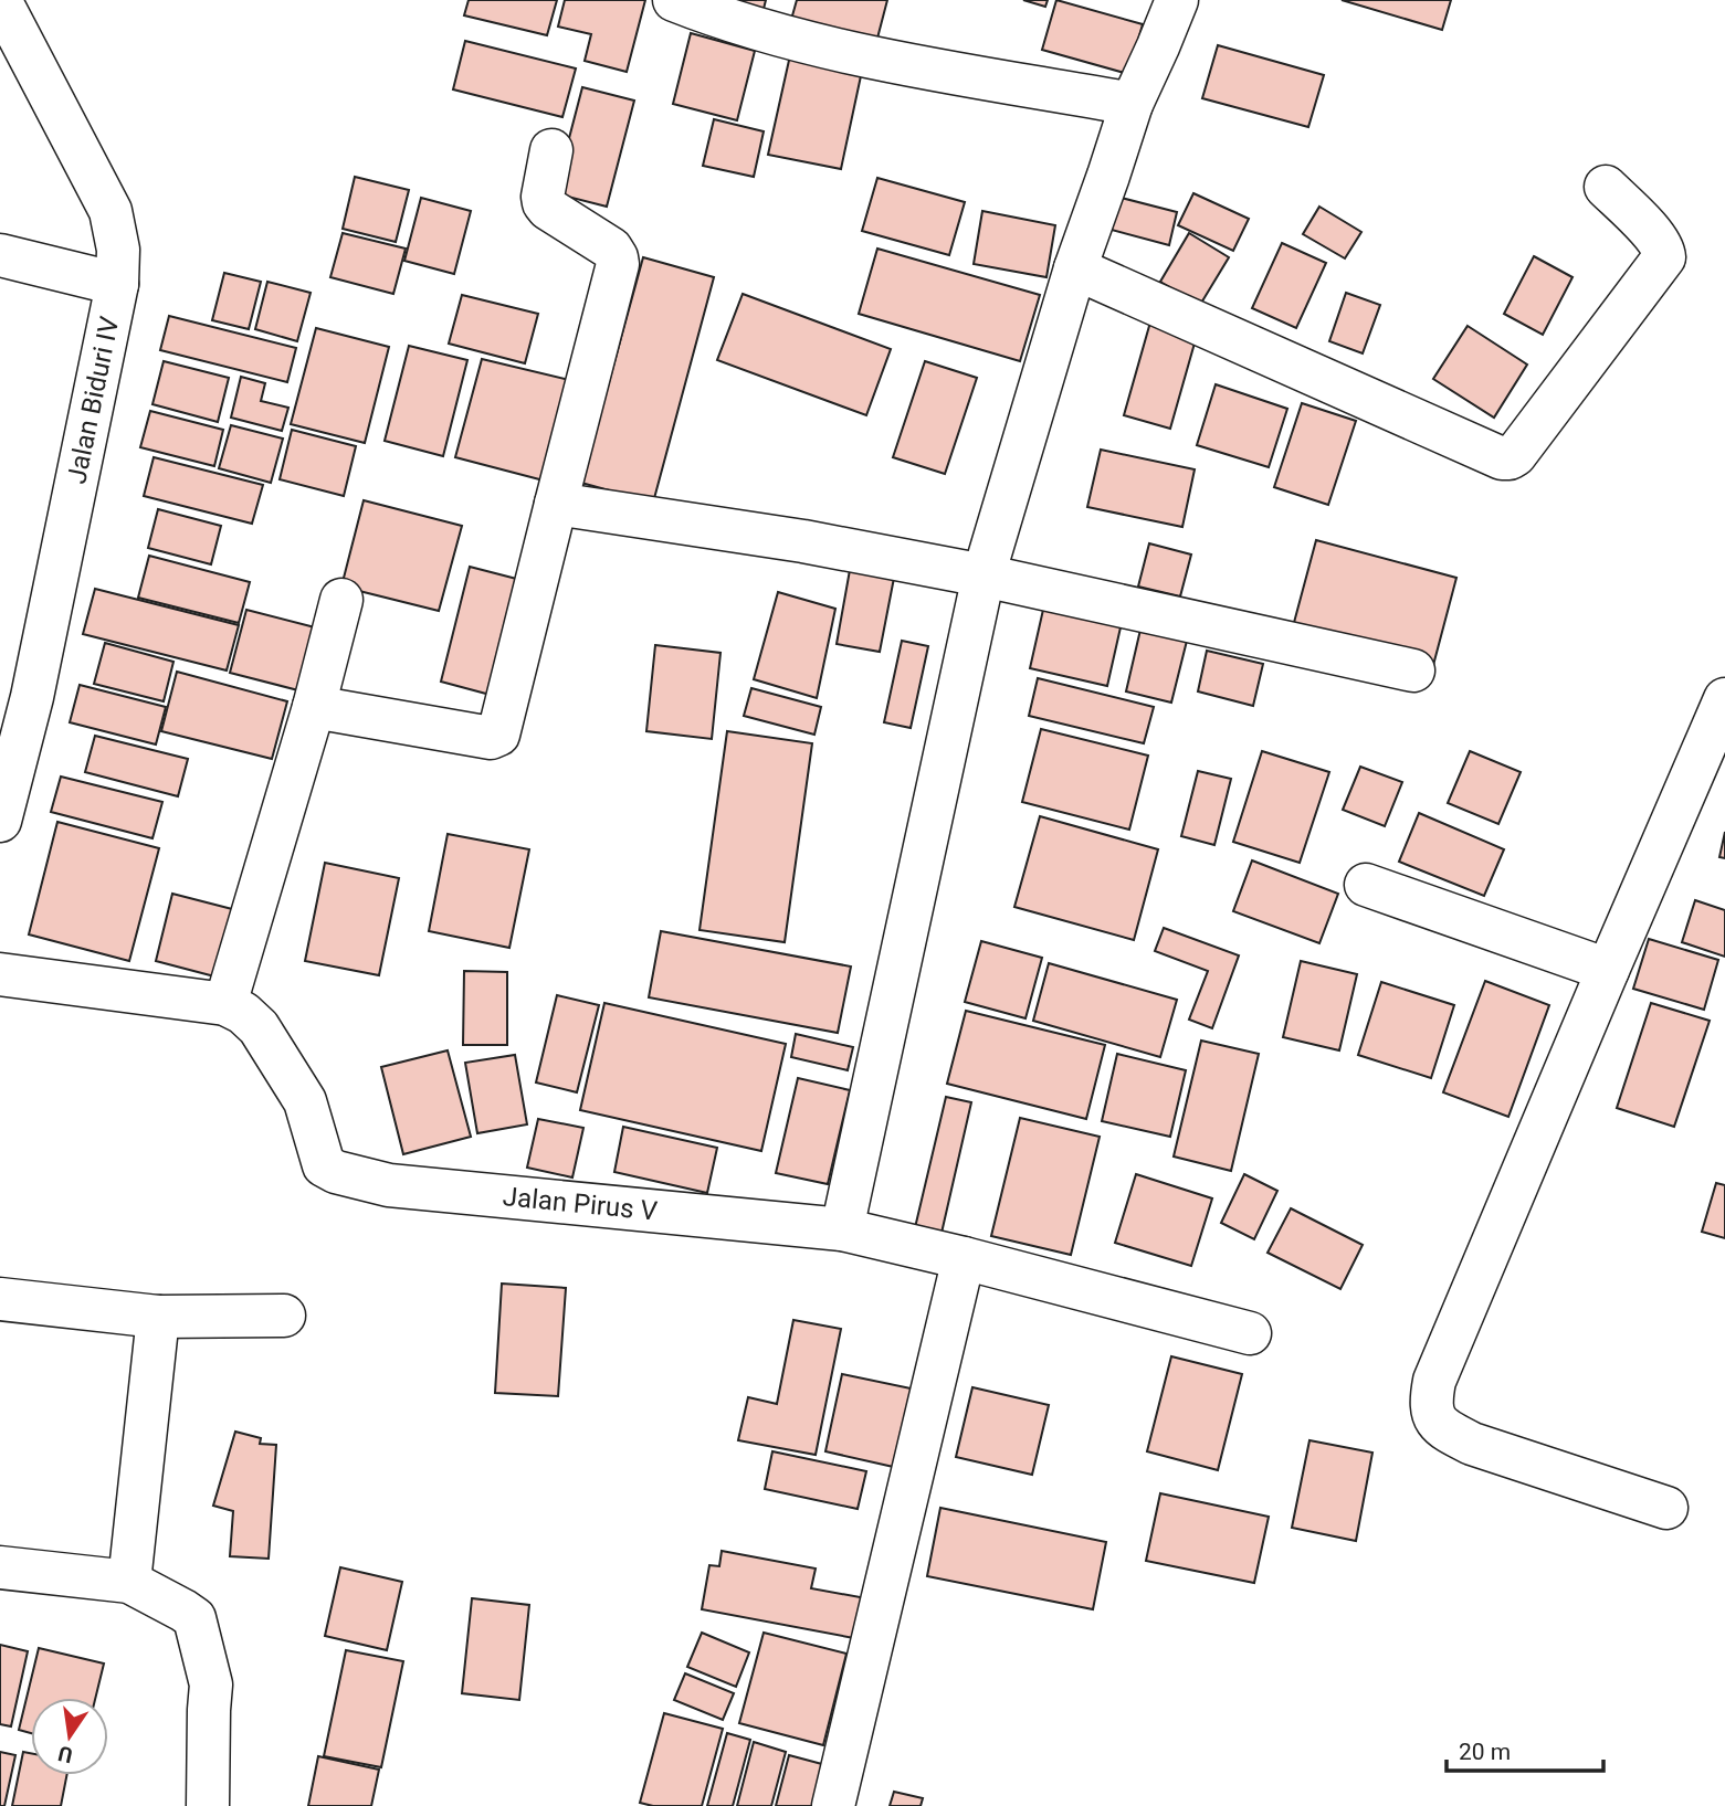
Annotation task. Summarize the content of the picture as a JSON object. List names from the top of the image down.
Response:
{
  "streets": {
    "street": ["Jalan Biduri IV", "Jalan Pirus V"]
  },
  "scale_bar": "20 m",
  "north": "bottom"
}
